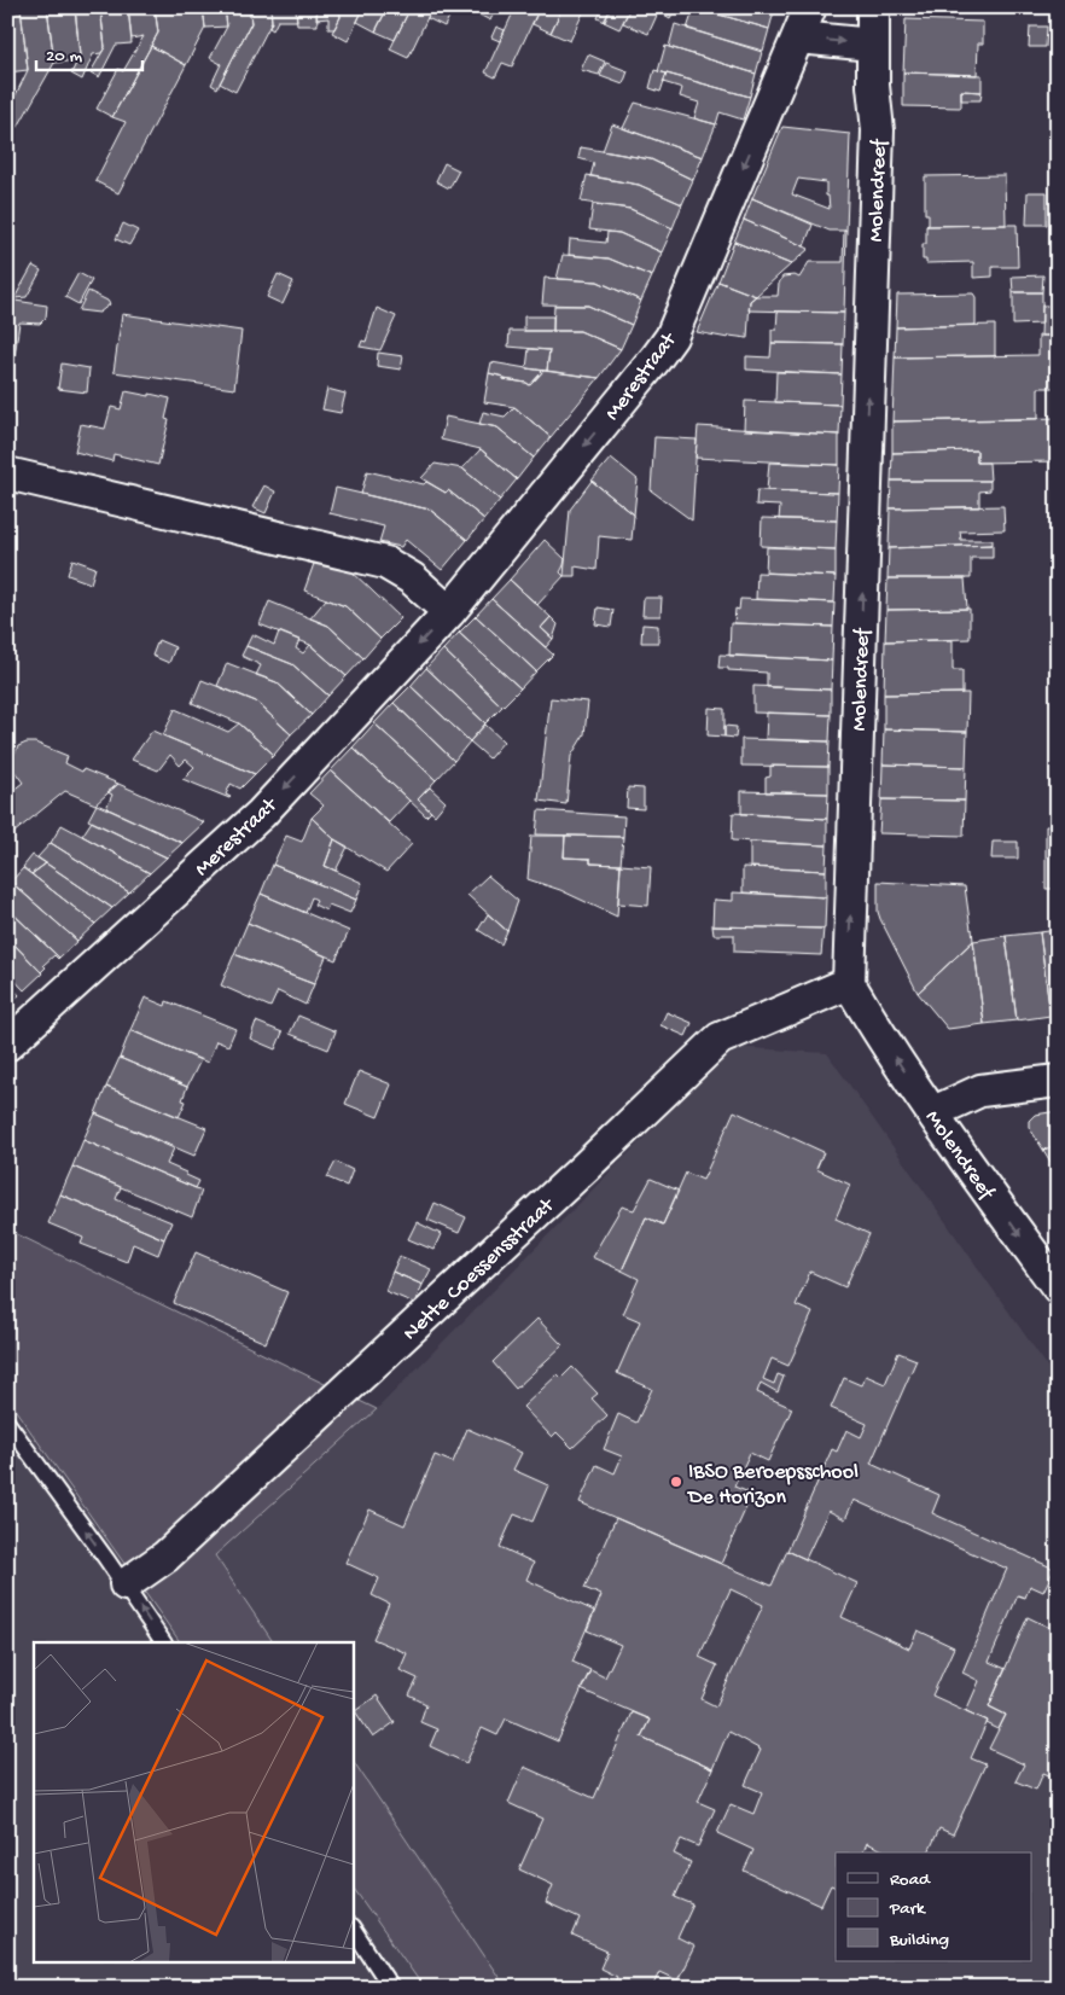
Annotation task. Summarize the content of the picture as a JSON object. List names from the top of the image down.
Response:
{
  "streets": {
    "street": ["Molendreef", "Merestraat", "Nette Coessensstraat"]
  },
  "crossings": [
    ["Molendreef", "Nette Coessensstraat"]
  ],
  "one_way": ["Merestraat"],
  "places": ["IBSO Beroepsschool De Horizon"],
  "legend": ["Road", "Park", "Building"],
  "scale_bar": "20 m"
}
